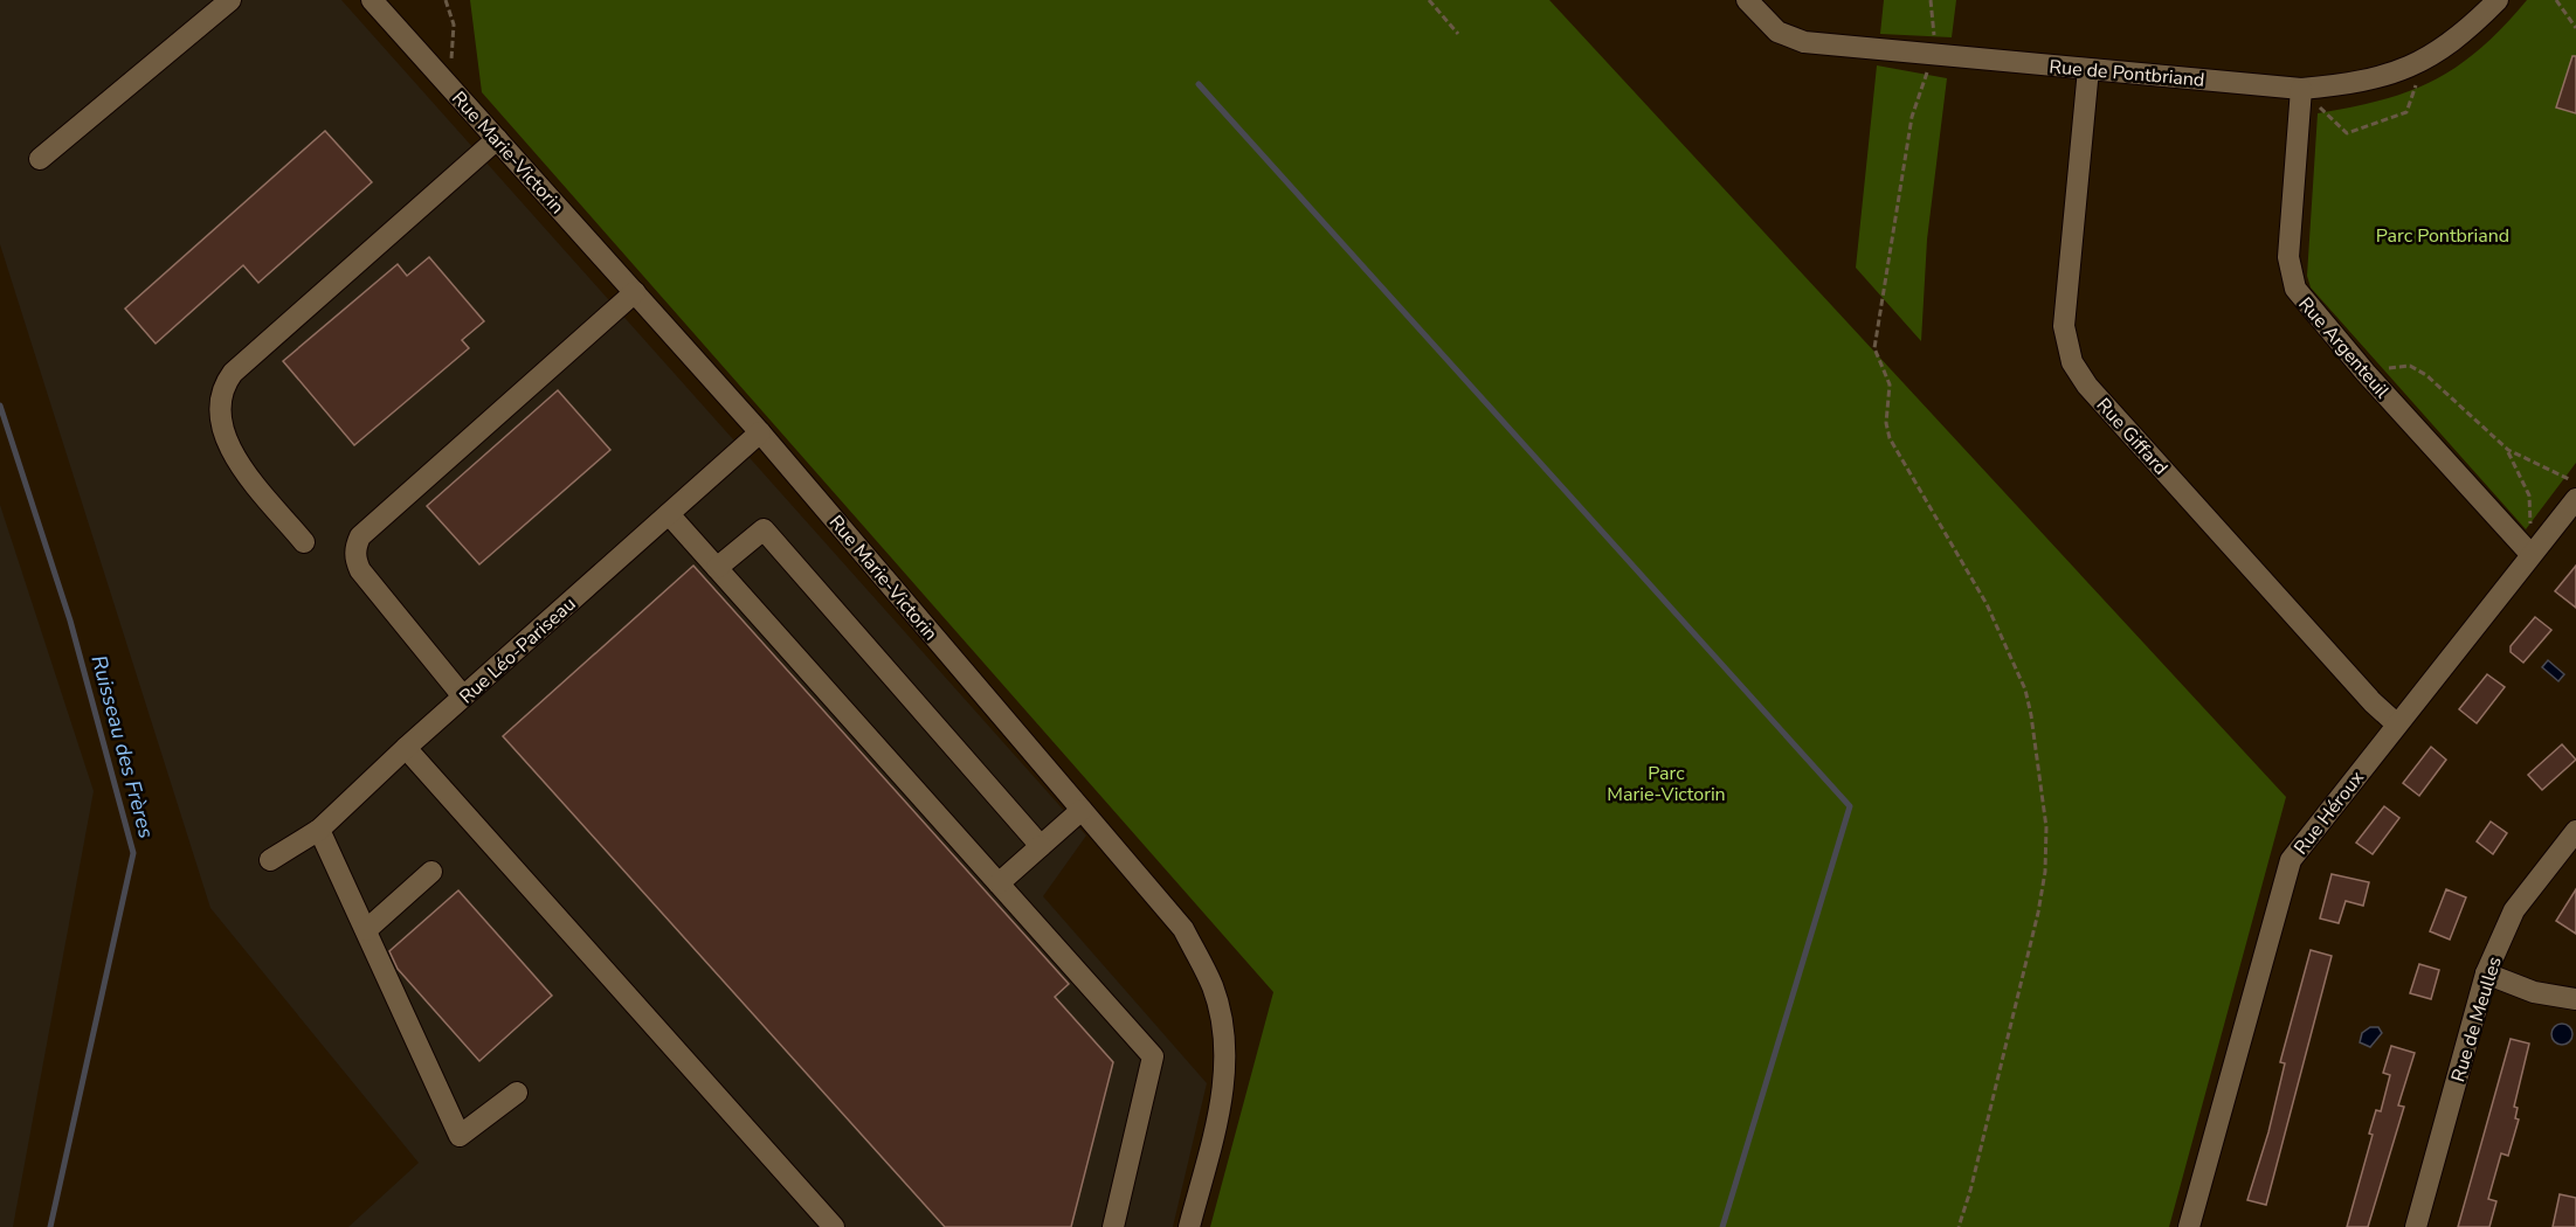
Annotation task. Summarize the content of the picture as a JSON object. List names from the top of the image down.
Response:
{
  "streets": {
    "street": [
      "Rue de Pontbriand",
      "Rue Marie-Victorin",
      "Rue Argenteuil",
      "Rue Giffard",
      "Rue Léo-Pariseau",
      "Rue Héroux",
      "Rue de Meulles"
    ]
  },
  "crossings": [
    ["Rue de Pontbriand", "Rue Argenteuil"],
    ["Rue de Pontbriand", "Rue Giffard"],
    ["Rue Marie-Victorin", "Rue Léo-Pariseau"],
    ["Rue Argenteuil", "Rue Héroux"],
    ["Rue Giffard", "Rue Héroux"]
  ],
  "water": ["Ruisseau des Frères"],
  "parks": ["Parc Pontbriand", "Parc Marie-Victorin"]
}
